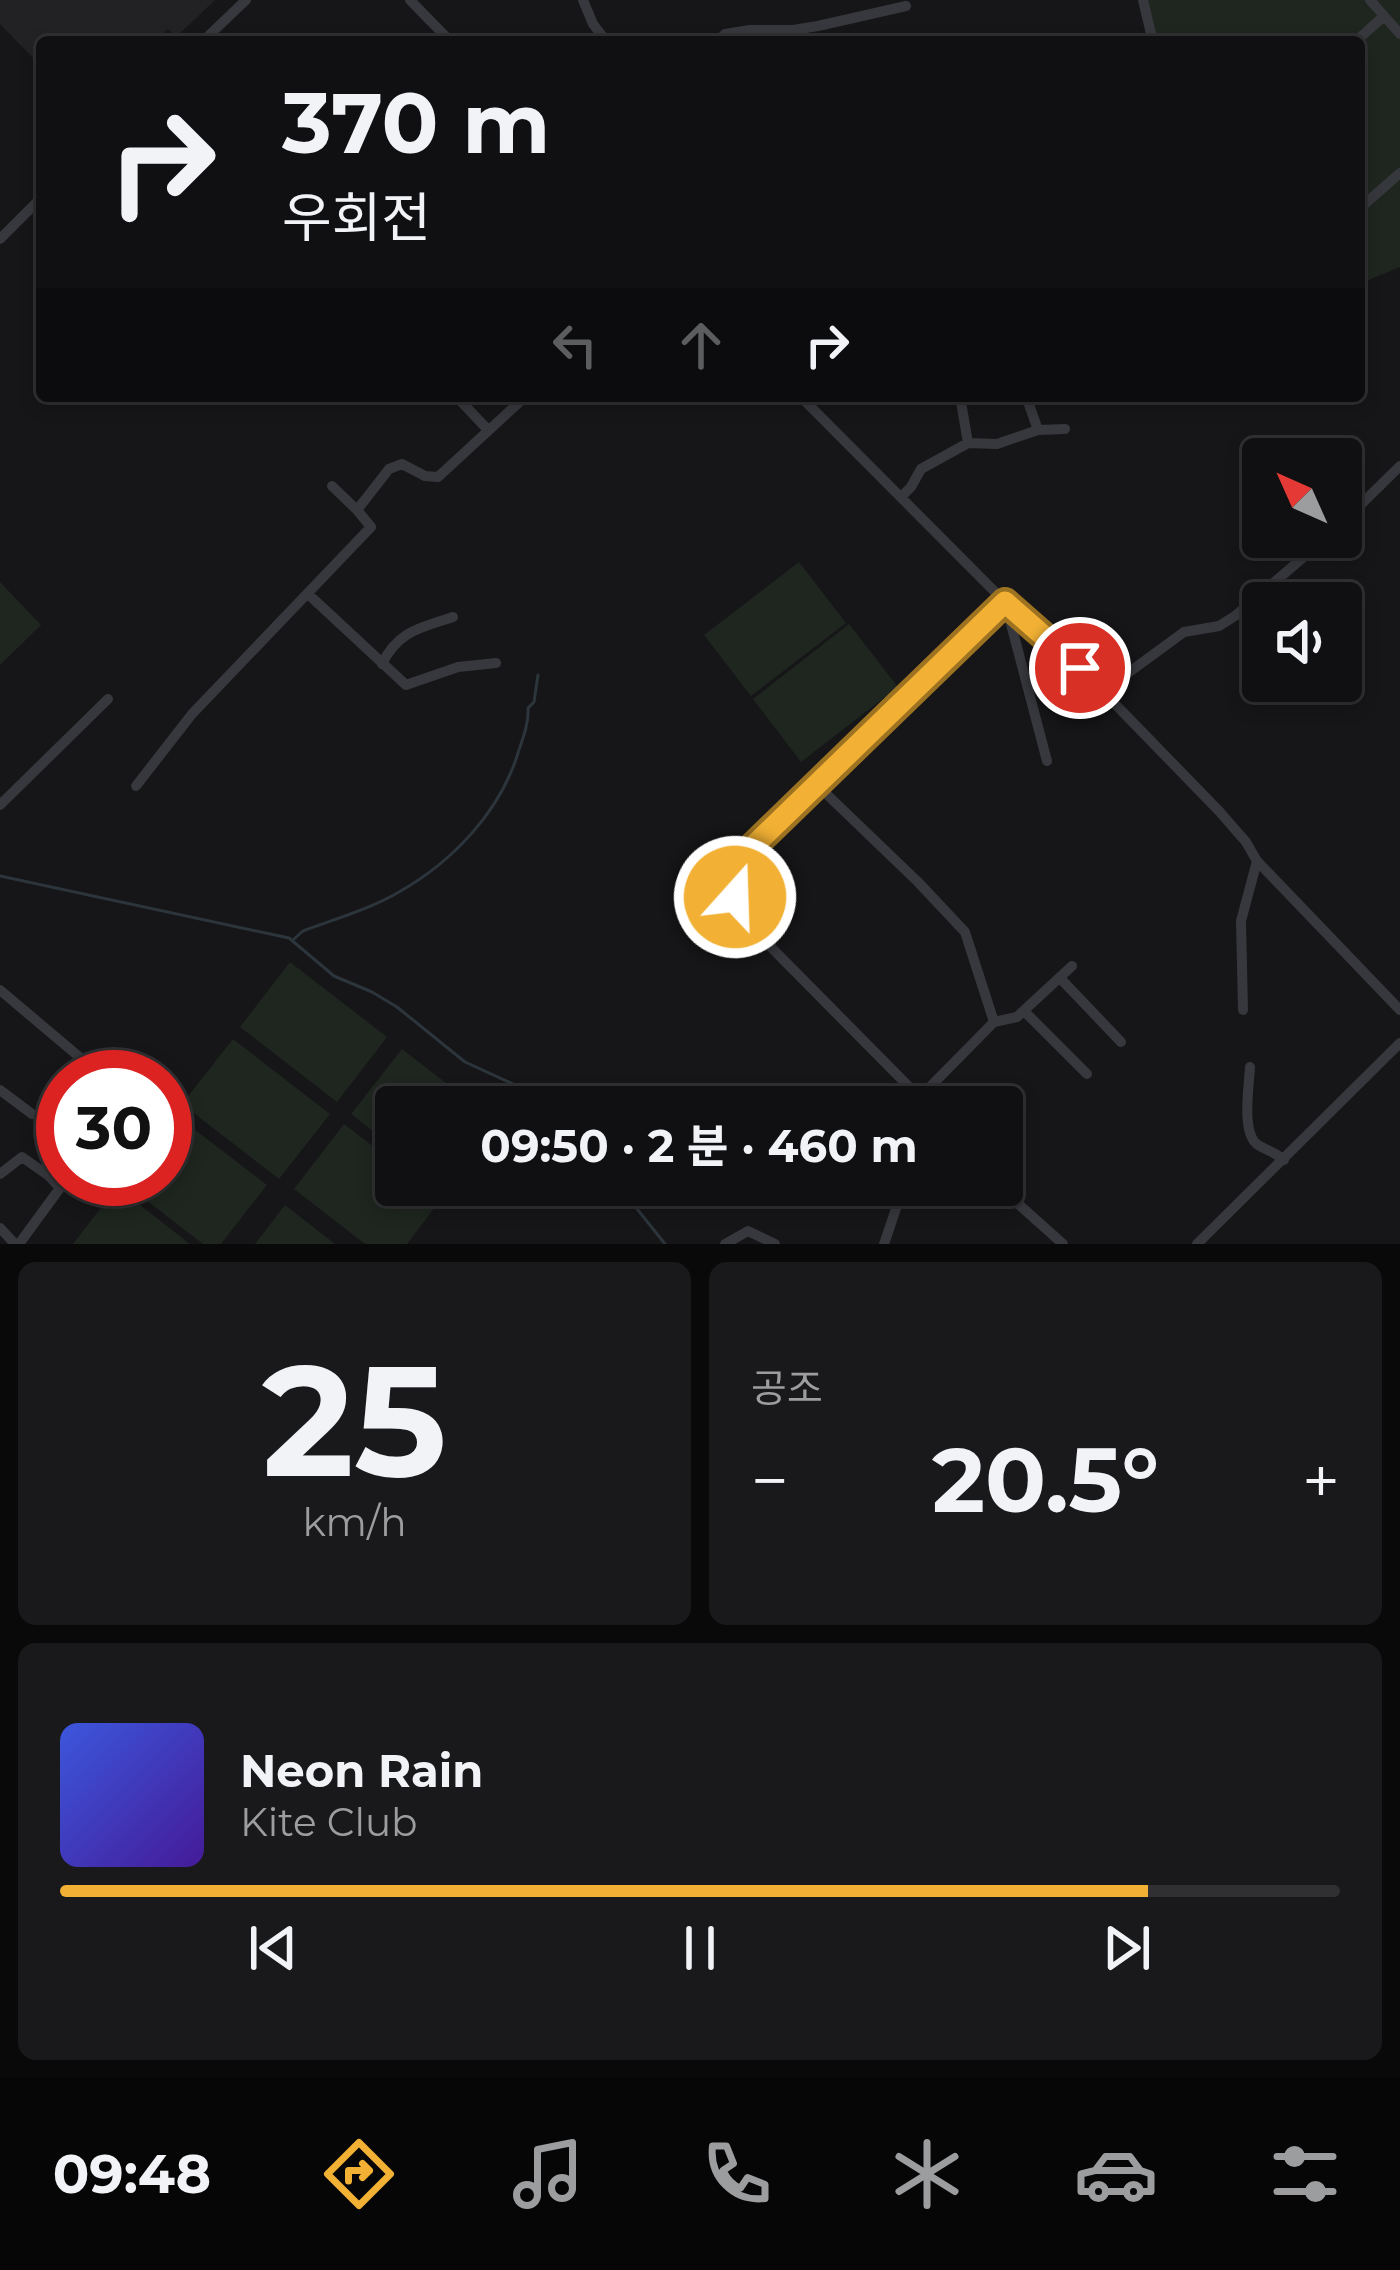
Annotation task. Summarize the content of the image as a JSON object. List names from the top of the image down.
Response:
{
  "north": "top left",
  "page": {
    "turn": ["370 m", "우회전"],
    "limit": "30",
    "trip": "09:50 · 2 분 · 460 m",
    "tile": [
      ["25", "km/h"],
      "공조"
    ],
    "heat": ["−", "20.5°", "+"],
    "song": ["Neon Rain", "Kite Club"],
    "tabs": "09:48"
  }
}
